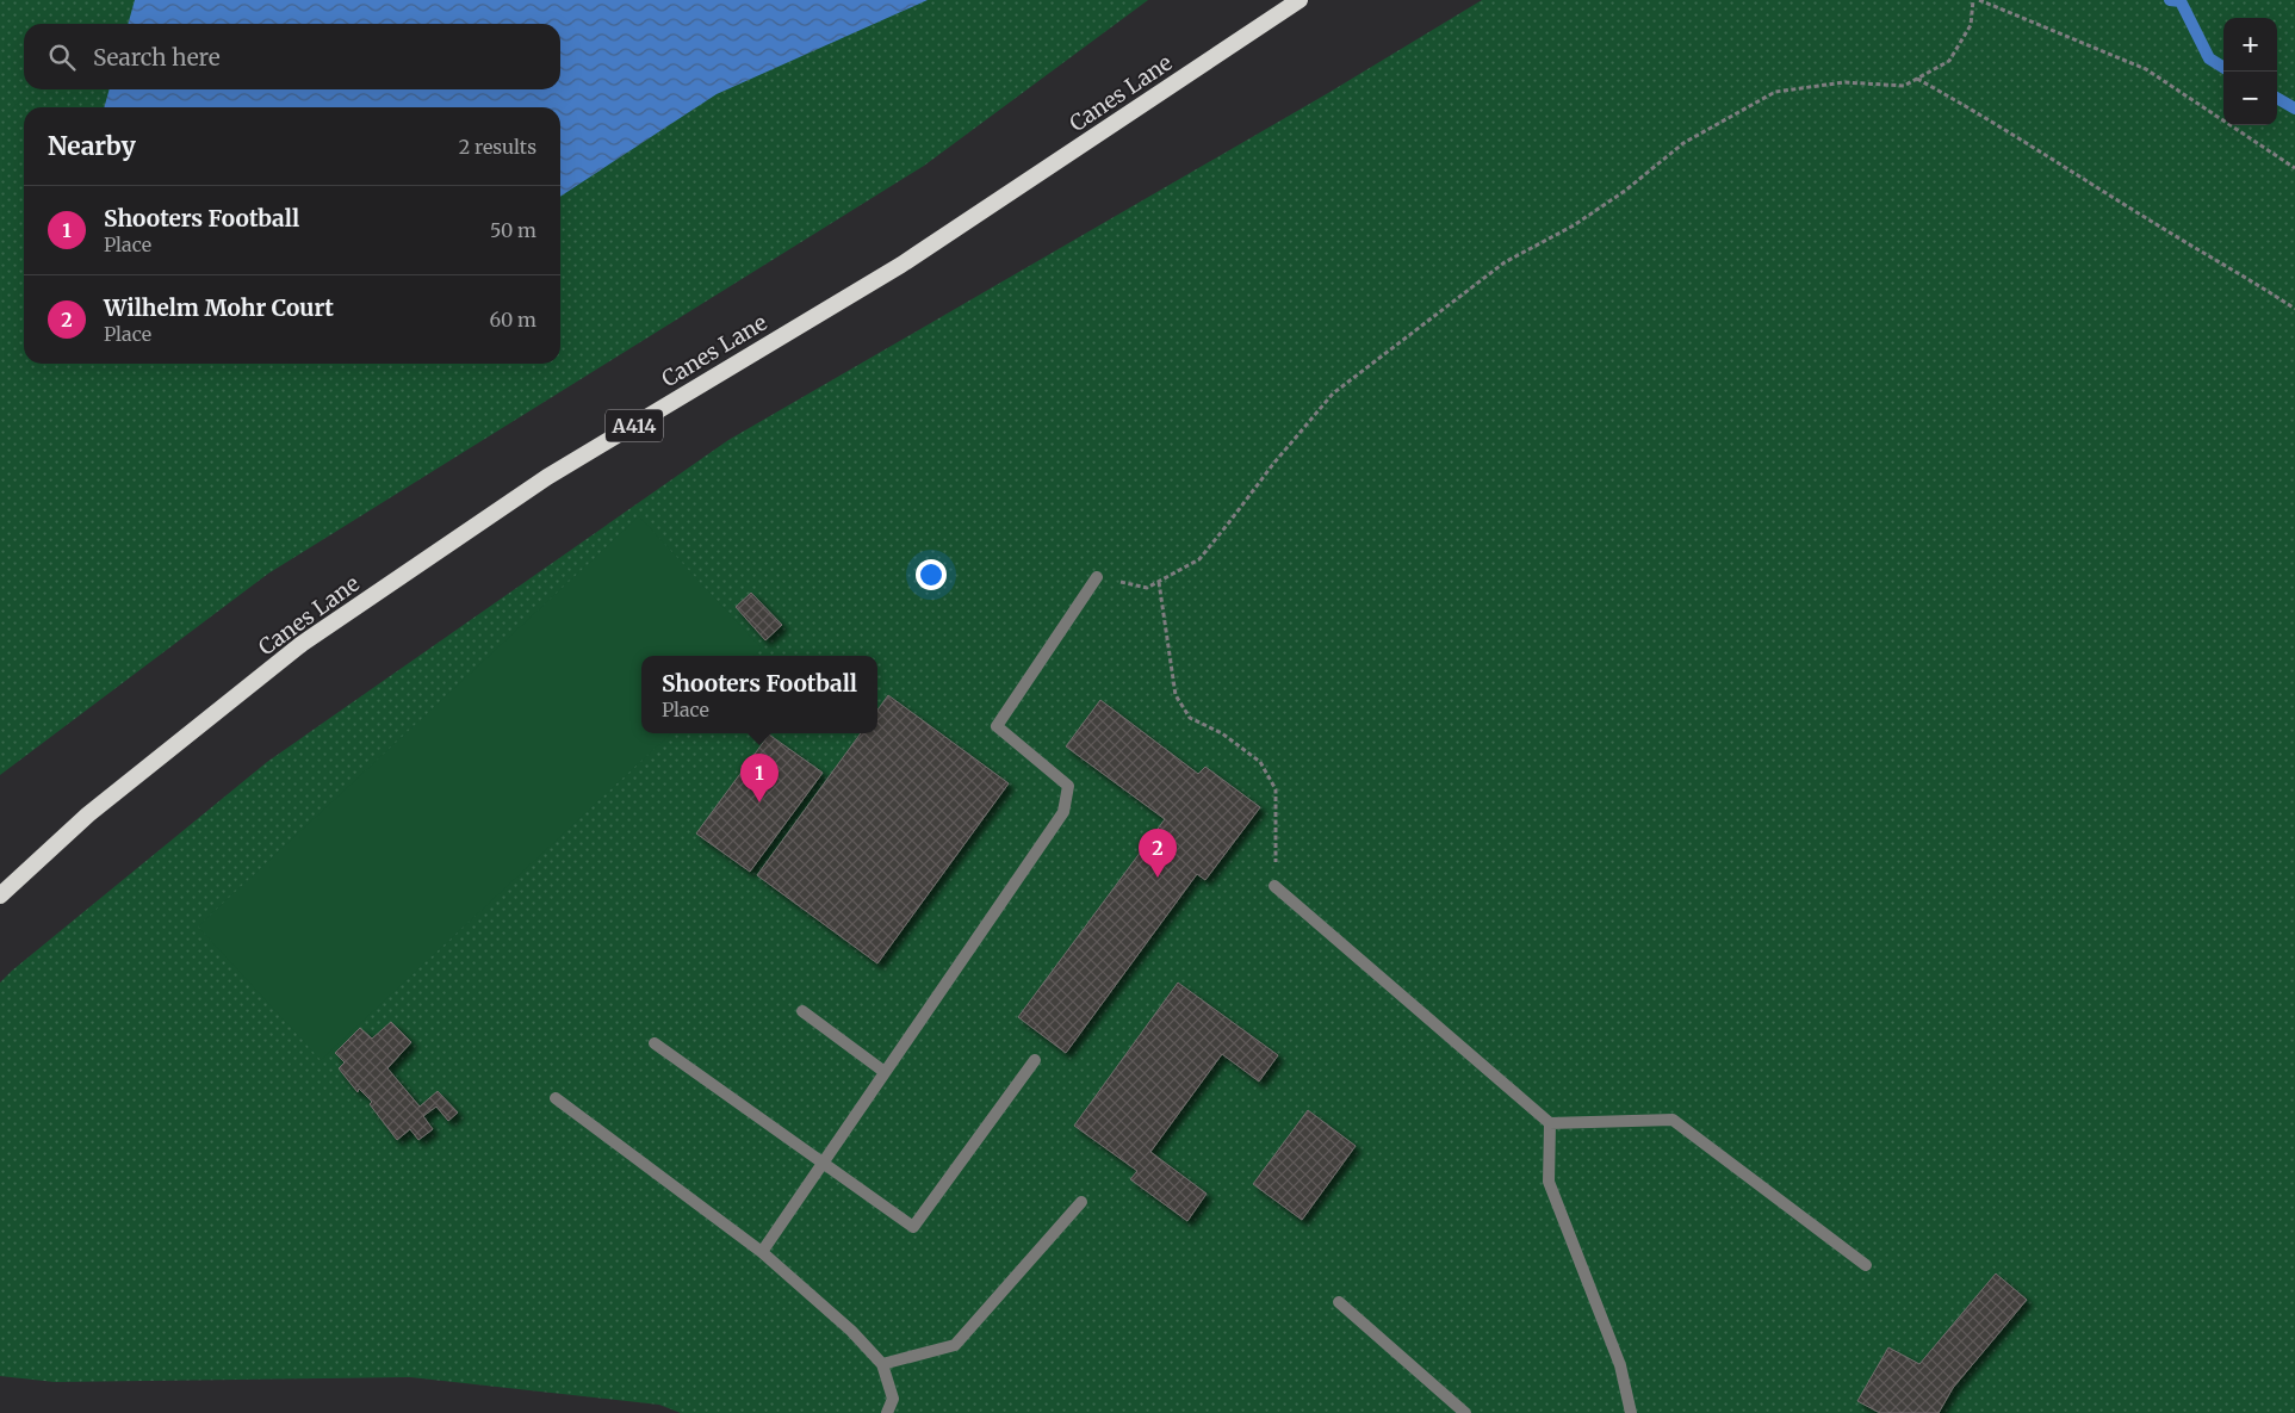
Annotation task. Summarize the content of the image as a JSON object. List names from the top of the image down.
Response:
{
  "streets": {
    "highway": ["Canes Lane", "A414"]
  },
  "page": {
    "map_buttons": ["+", "−"],
    "search": "Search here",
    "heading": ["Nearby", "2 results"],
    "list": [
      {
        "mark": "1",
        "name": "Shooters Football",
        "note": "Place",
        "value": "50 m"
      },
      {
        "mark": "2",
        "name": "Wilhelm Mohr Court",
        "note": "Place",
        "value": "60 m"
      }
    ],
    "popup": ["Shooters Football", "Place"],
    "pins": ["1", "2"]
  }
}
